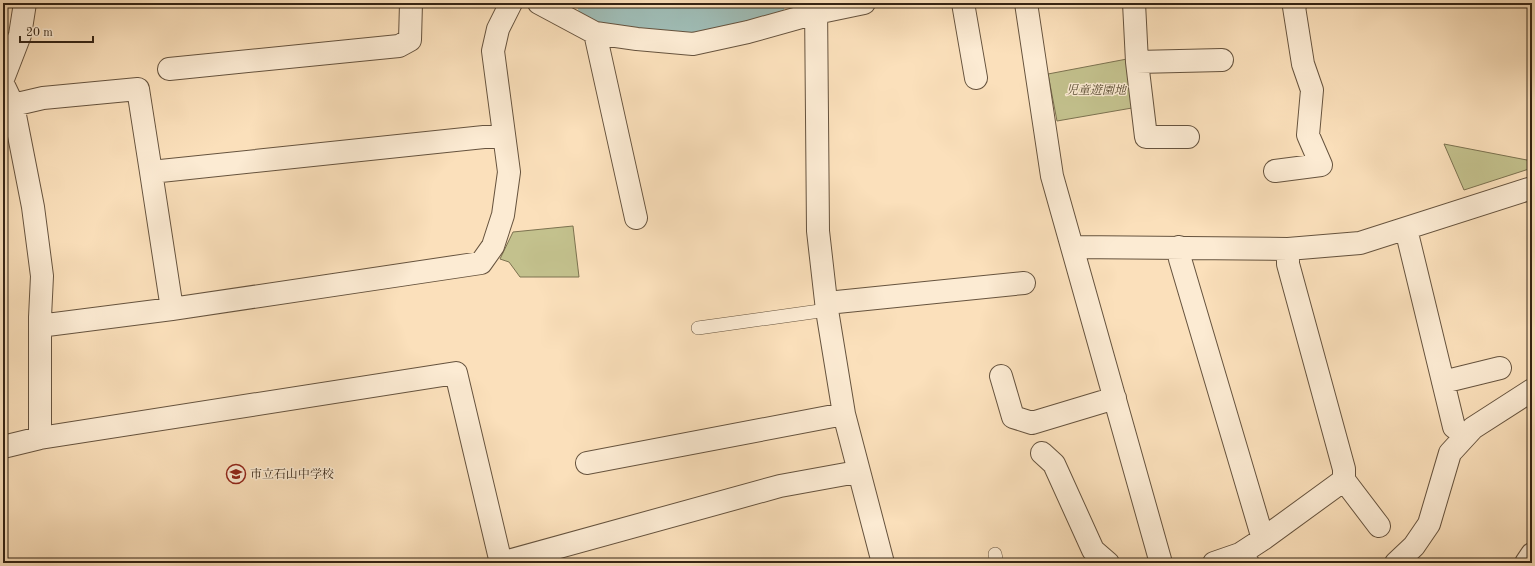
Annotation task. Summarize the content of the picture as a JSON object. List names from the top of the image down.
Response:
{
  "parks": ["児童遊園地"],
  "places": {
    "school or university": ["市立石山中学校"]
  },
  "scale_bar": "20 m"
}
